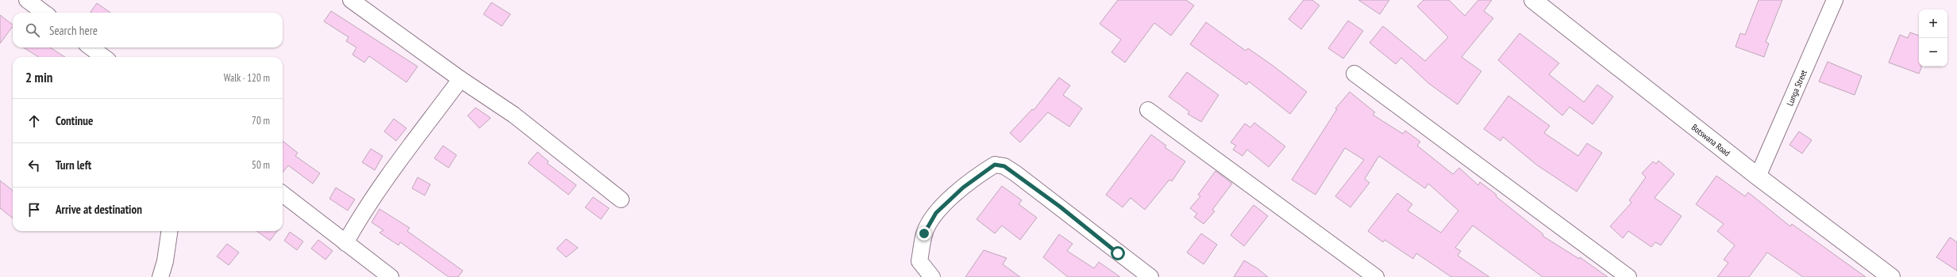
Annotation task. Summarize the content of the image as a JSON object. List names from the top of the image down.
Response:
{
  "streets": {
    "street": ["Lunga Street", "Botswana Road"]
  },
  "crossings": [
    ["Lunga Street", "Botswana Road"]
  ],
  "page": {
    "map_buttons": ["+", "−"],
    "search": "Search here",
    "heading": ["2 min", "Walk · 120 m"],
    "list": [
      ["Continue", "70 m"],
      ["Turn left", "50 m"],
      "Arrive at destination"
    ]
  }
}
